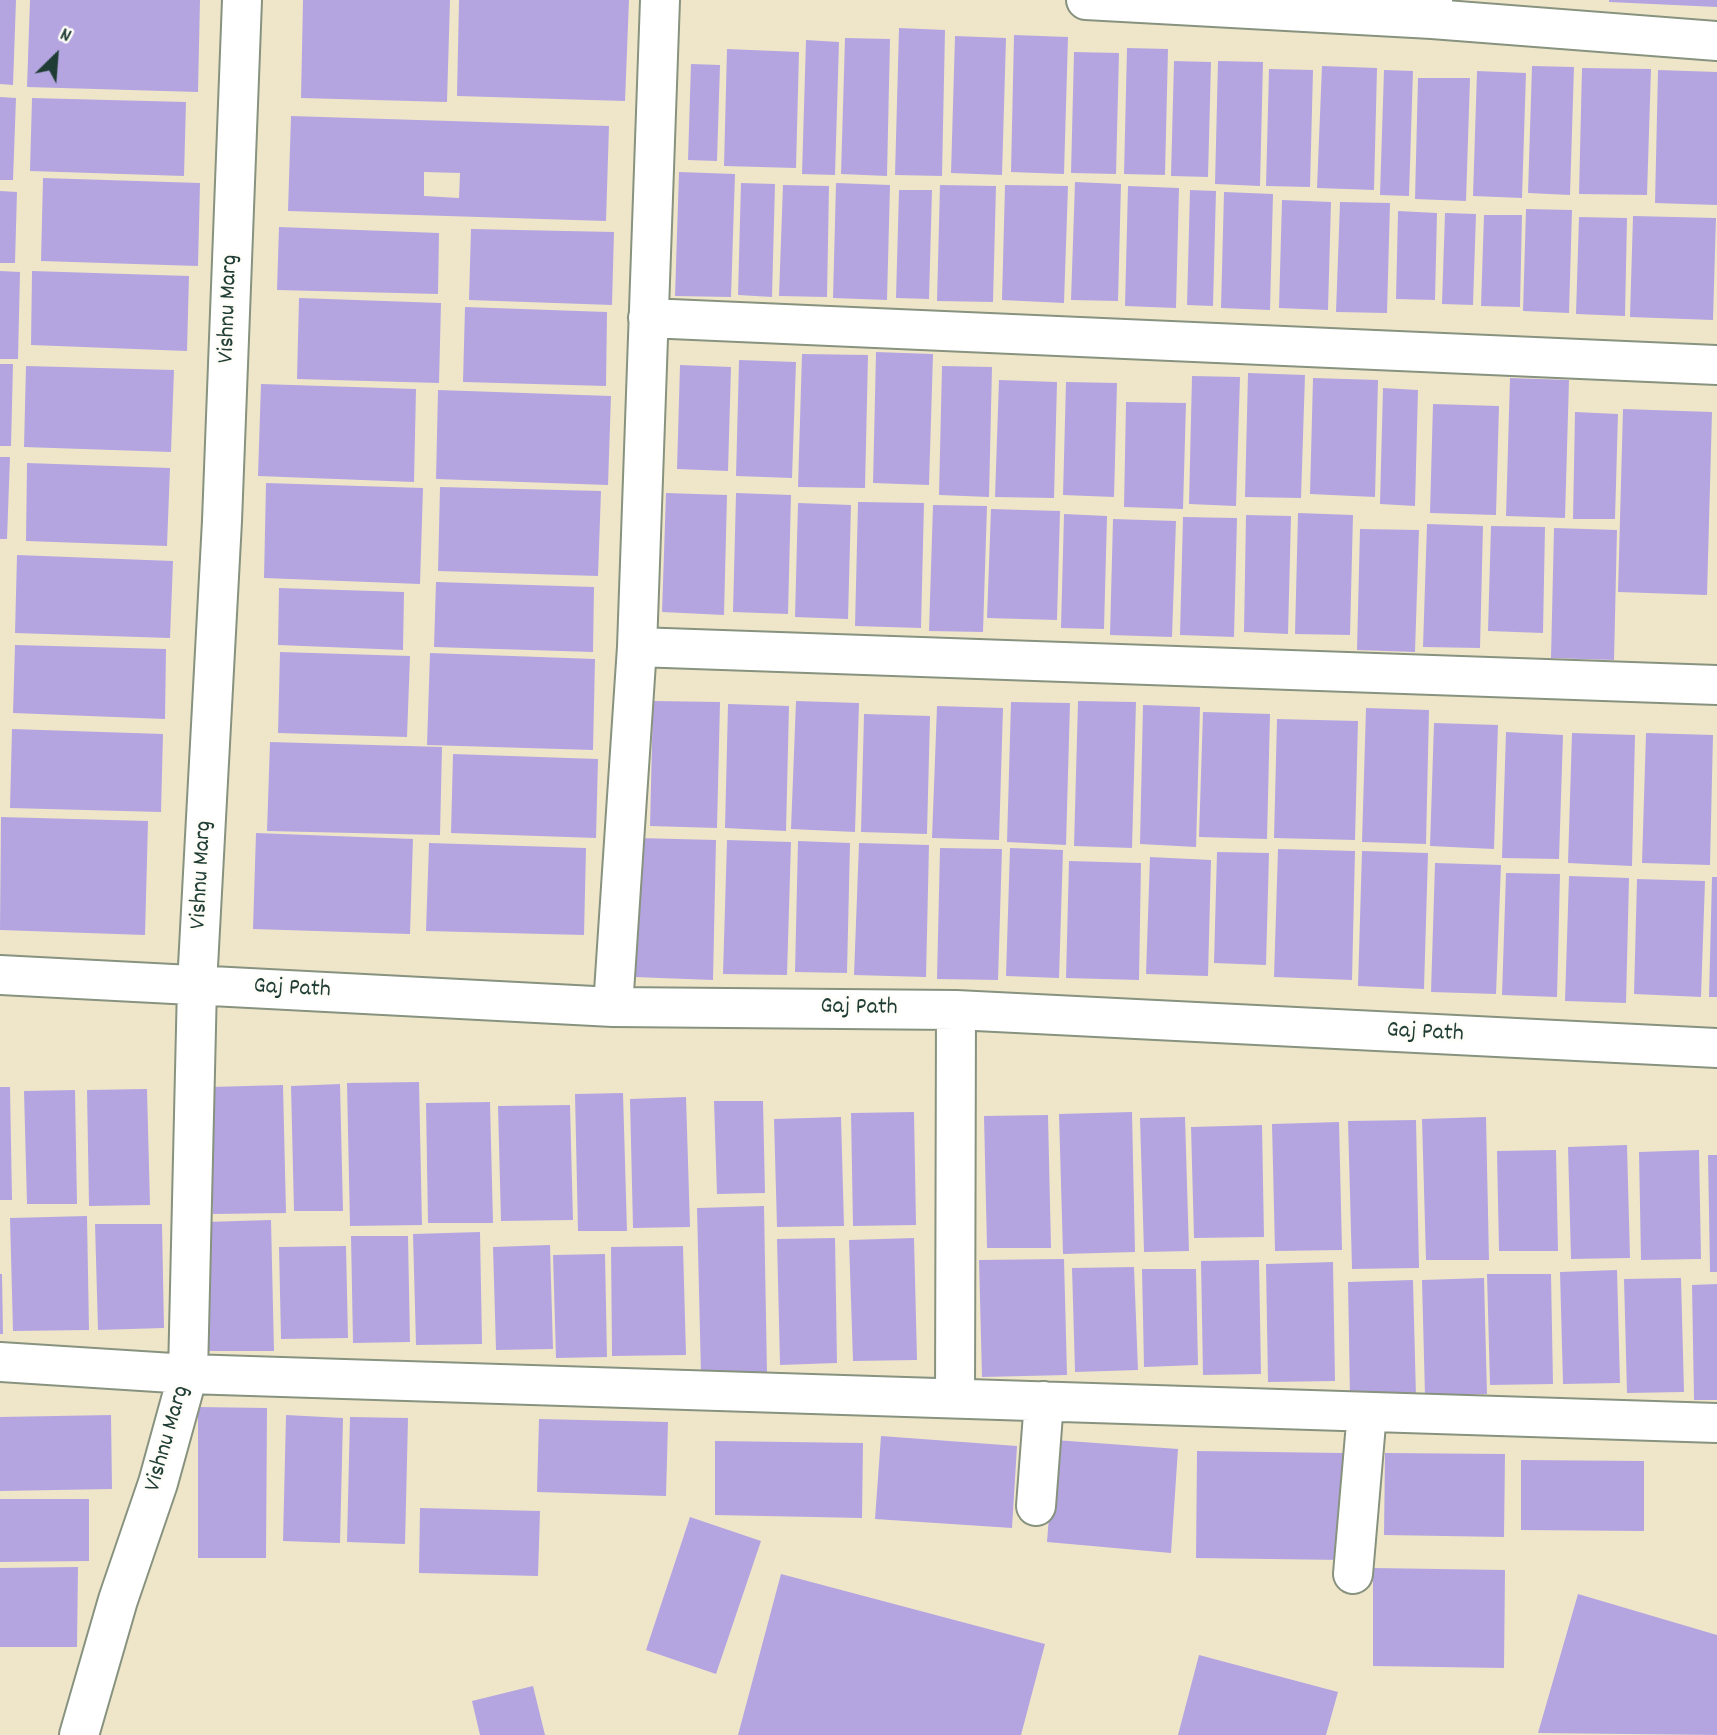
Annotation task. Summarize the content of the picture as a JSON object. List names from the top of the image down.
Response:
{
  "streets": {
    "street": ["Vishnu Marg", "Gaj Path"]
  },
  "crossings": [
    ["Vishnu Marg", "Gaj Path"]
  ],
  "north": "top right"
}
